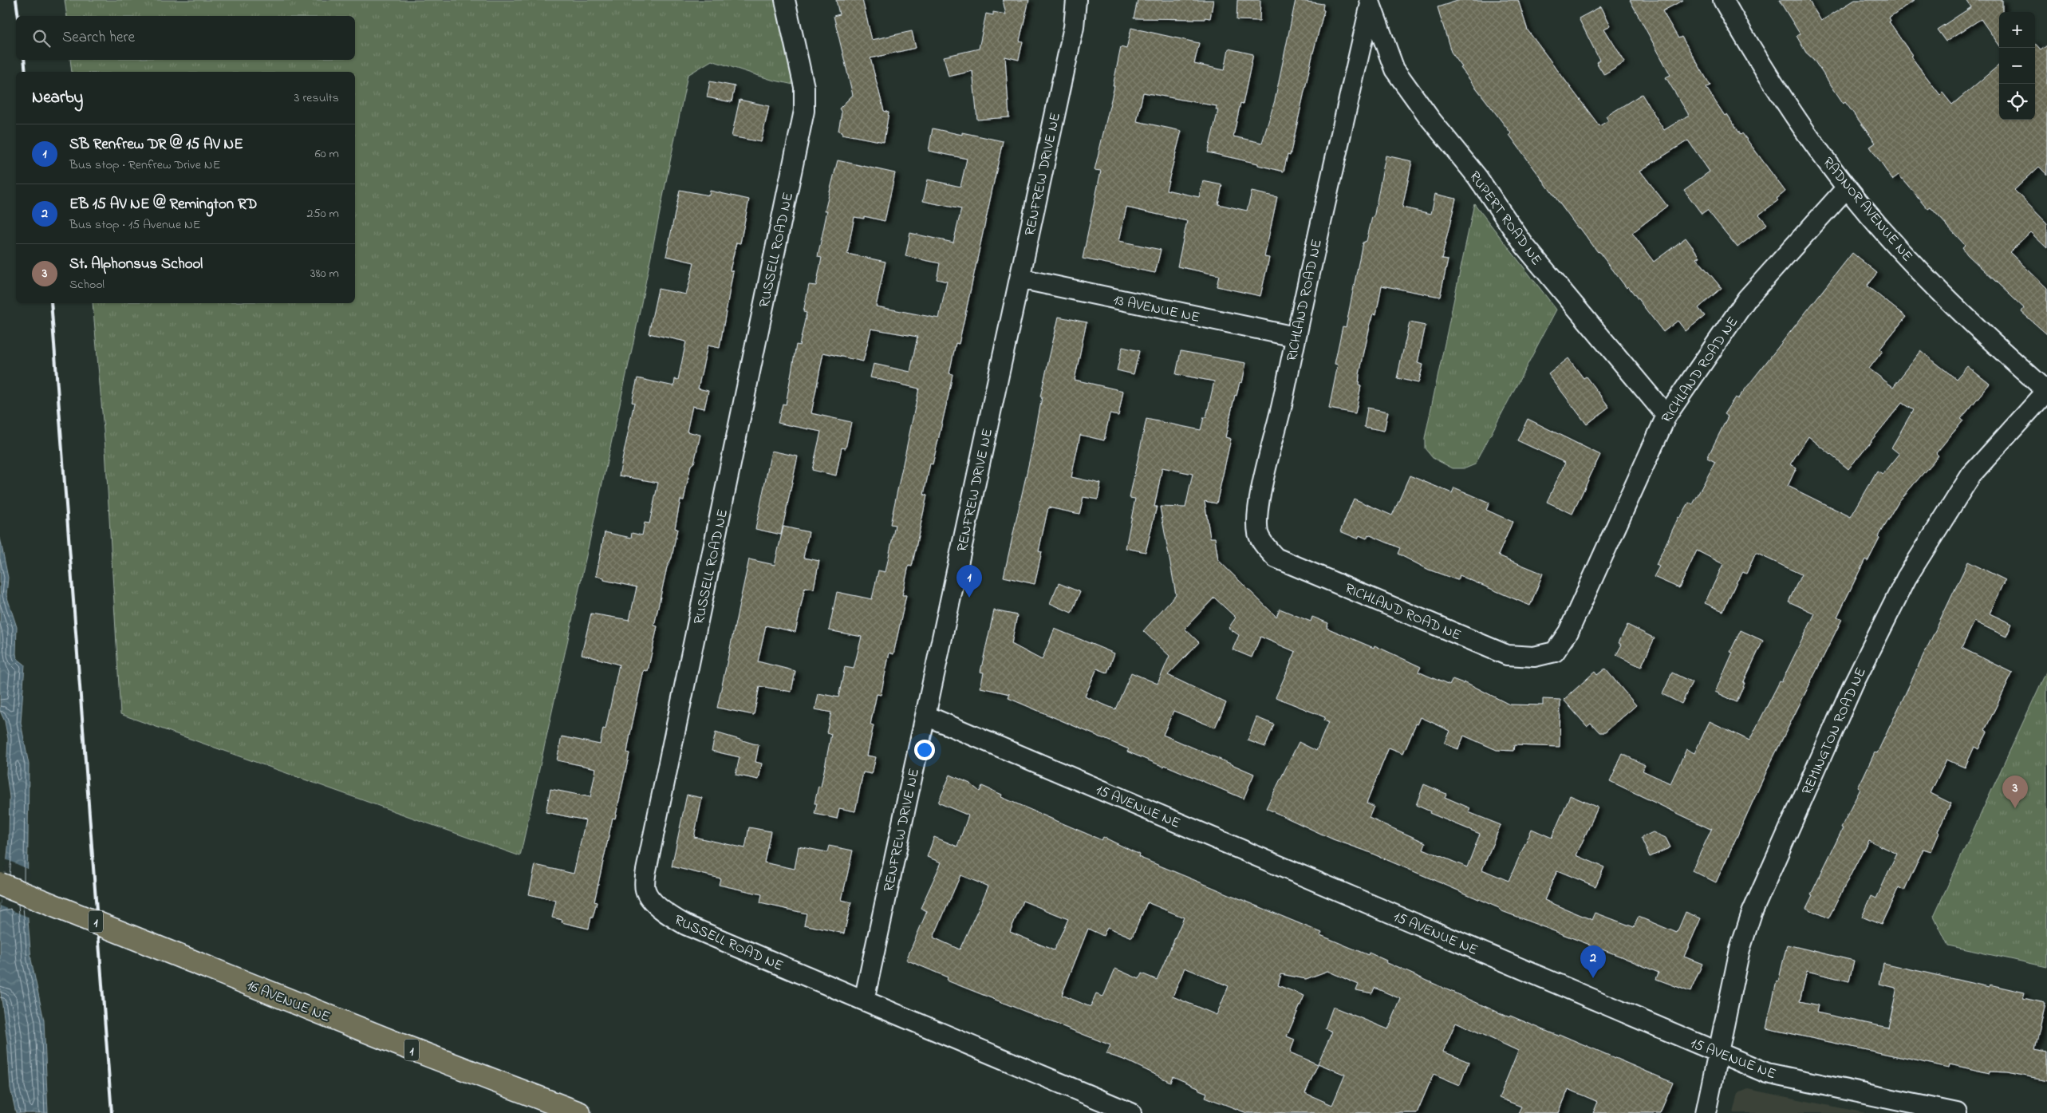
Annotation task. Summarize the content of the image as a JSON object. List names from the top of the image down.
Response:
{
  "streets": {
    "highway": ["1", "16 AVENUE NE"],
    "street": [
      "RENFREW DRIVE NE",
      "RADNOR AVENUE NE",
      "RUPERT ROAD NE",
      "RUSSELL ROAD NE",
      "RICHLAND ROAD NE",
      "13 AVENUE NE",
      "REMINGTON ROAD NE",
      "15 AVENUE NE"
    ]
  },
  "crossings": [
    ["RENFREW DRIVE NE", "RUSSELL ROAD NE"],
    ["RENFREW DRIVE NE", "13 AVENUE NE"],
    ["RENFREW DRIVE NE", "15 AVENUE NE"],
    ["RADNOR AVENUE NE", "RICHLAND ROAD NE"],
    ["RADNOR AVENUE NE", "REMINGTON ROAD NE"],
    ["RUPERT ROAD NE", "RICHLAND ROAD NE"],
    ["RICHLAND ROAD NE", "13 AVENUE NE"],
    ["REMINGTON ROAD NE", "15 AVENUE NE"]
  ],
  "page": {
    "map_buttons": ["+", "−"],
    "search": "Search here",
    "heading": ["Nearby", "3 results"],
    "list": [
      {
        "mark": "1",
        "name": "SB Renfrew DR @ 15 AV NE",
        "note": "Bus stop · Renfrew Drive NE",
        "value": "60 m"
      },
      {
        "mark": "2",
        "name": "EB 15 AV NE @ Remington RD",
        "note": "Bus stop · 15 Avenue NE",
        "value": "250 m"
      },
      {
        "mark": "3",
        "name": "St. Alphonsus School",
        "note": "School",
        "value": "380 m"
      }
    ],
    "pins": ["1", "3", "2"]
  }
}
